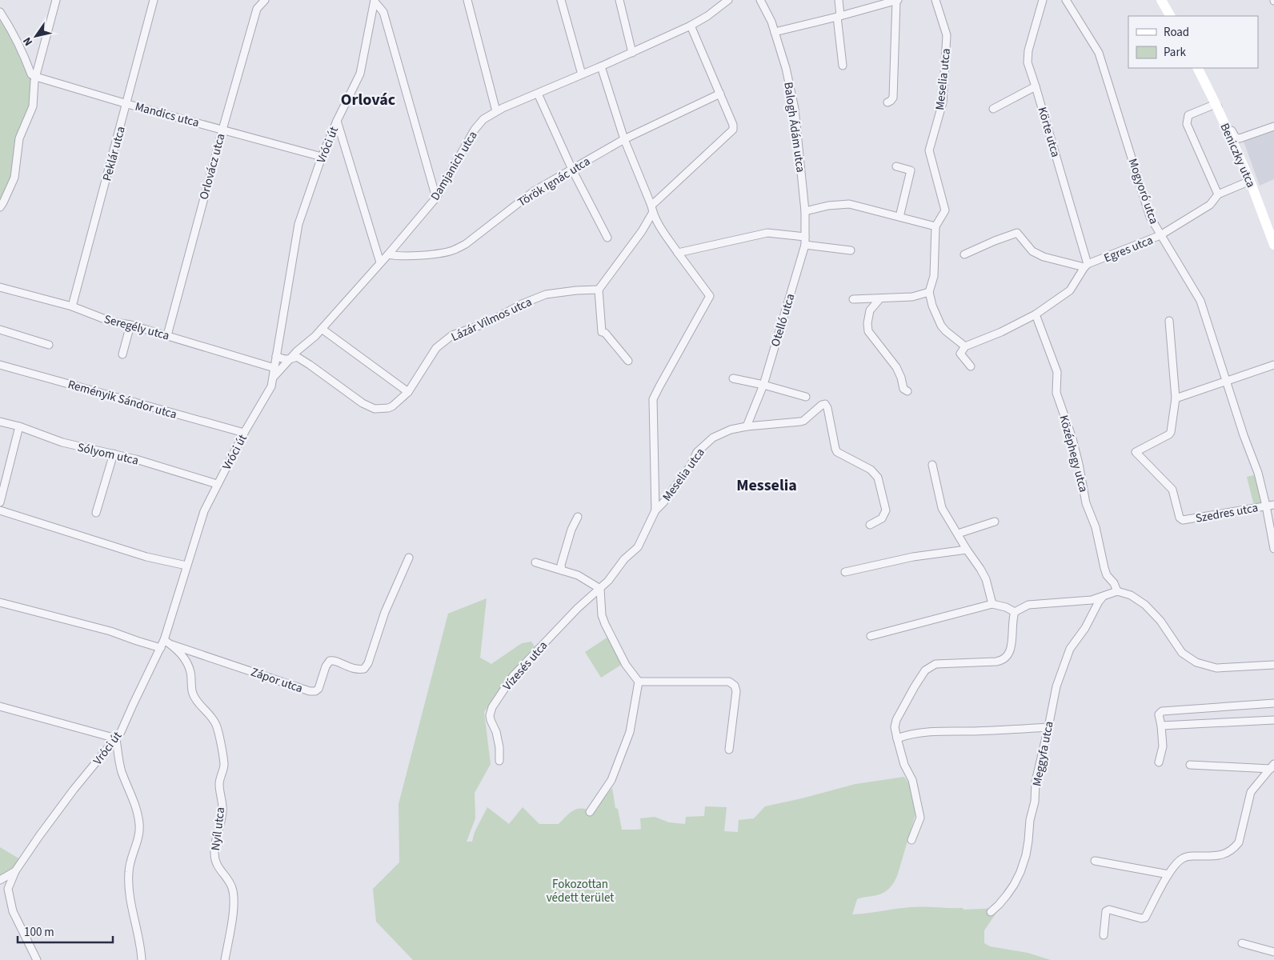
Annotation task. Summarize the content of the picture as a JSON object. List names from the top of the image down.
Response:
{
  "streets": {
    "main road": ["Beniczky utca"],
    "street": [
      "Meselia utca",
      "Mandics utca",
      "Balogh Ádám utca",
      "Körte utca",
      "Vróci út",
      "Peklár utca",
      "Damjanich utca",
      "Orlovácz utca",
      "Török Ignác utca",
      "Mogyoró utca",
      "Egres utca",
      "Lázár Vilmos utca",
      "Otelló utca",
      "Seregély utca",
      "Reményik Sándor utca",
      "Sólyom utca",
      "Középhegy utca",
      "Szedres utca",
      "Vízesés utca",
      "Zápor utca",
      "Meggyfa utca",
      "Nyíl utca"
    ]
  },
  "crossings": [
    ["Meselia utca", "Otelló utca"],
    ["Meselia utca", "Vízesés utca"],
    ["Mandics utca", "Vróci út"],
    ["Mandics utca", "Peklár utca"],
    ["Mandics utca", "Orlovácz utca"],
    ["Balogh Ádám utca", "Otelló utca"],
    ["Körte utca", "Egres utca"],
    ["Vróci út", "Damjanich utca"],
    ["Vróci út", "Seregély utca"],
    ["Vróci út", "Reményik Sándor utca"],
    ["Vróci út", "Sólyom utca"],
    ["Vróci út", "Nyíl utca"],
    ["Peklár utca", "Seregély utca"],
    ["Beniczky utca", "Egres utca"],
    ["Damjanich utca", "Török Ignác utca"],
    ["Damjanich utca", "Lázár Vilmos utca"],
    ["Orlovácz utca", "Seregély utca"],
    ["Mogyoró utca", "Egres utca"],
    ["Mogyoró utca", "Szedres utca"],
    ["Zápor utca", "Nyíl utca"]
  ],
  "districts": ["Orlovác", "Messelia"],
  "parks": ["Fokozottan védett terület"],
  "legend": ["Road", "Park"],
  "scale_bar": "100 m",
  "north": "bottom left"
}
